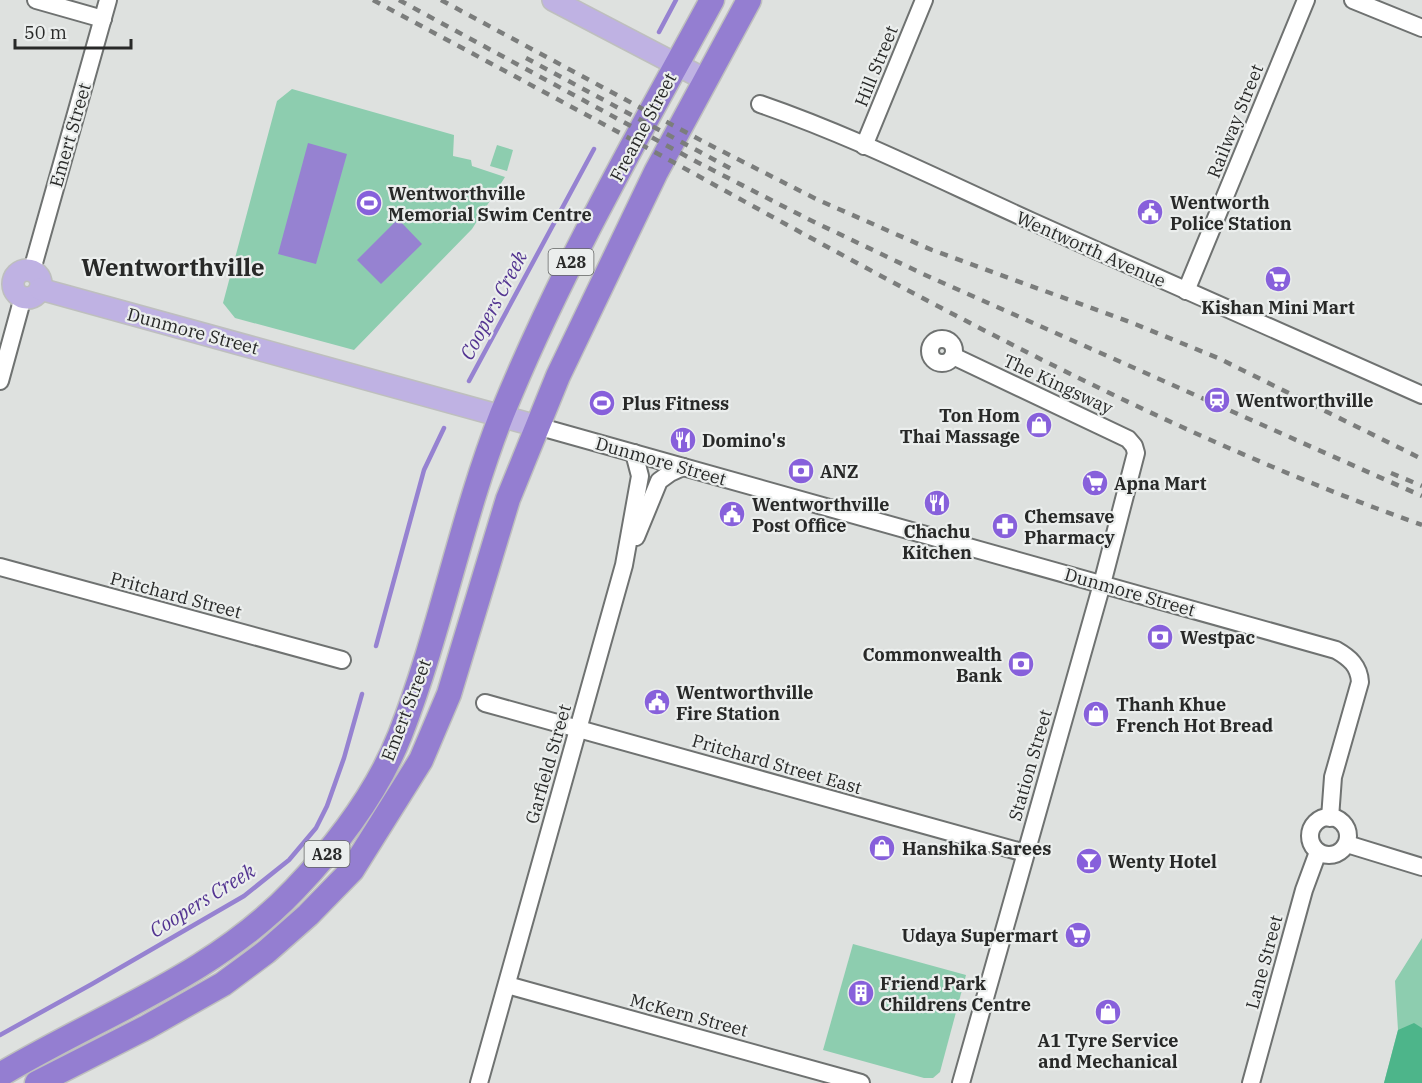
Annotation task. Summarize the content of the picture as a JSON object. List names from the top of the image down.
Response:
{
  "streets": {
    "highway": ["Freame Street", "Emert Street", "A28"],
    "main road": ["Dunmore Street"],
    "street": [
      "Hill Street",
      "Railway Street",
      "Wentworth Avenue",
      "The Kingsway",
      "Pritchard Street",
      "Garfield Street",
      "Pritchard Street East",
      "Station Street",
      "Lane Street",
      "McKern Street"
    ]
  },
  "crossings": [
    ["Hill Street", "Wentworth Avenue"],
    ["Railway Street", "Wentworth Avenue"],
    ["Freame Street", "Emert Street"],
    ["Freame Street", "A28"],
    ["Freame Street", "Dunmore Street"],
    ["Emert Street", "Dunmore Street"],
    ["Dunmore Street", "Garfield Street"],
    ["Dunmore Street", "Station Street"],
    ["Dunmore Street", "Lane Street"],
    ["The Kingsway", "Station Street"],
    ["Garfield Street", "Pritchard Street East"],
    ["Garfield Street", "McKern Street"],
    ["Pritchard Street East", "Station Street"]
  ],
  "districts": ["Wentworthville"],
  "water": ["Coopers Creek"],
  "places": {
    "sports": ["Wentworthville Memorial Swim Centre", "Plus Fitness"],
    "public building": ["Wentworth Police Station", "Wentworthville Post Office", "Wentworthville Fire Station"],
    "supermarket": ["Kishan Mini Mart", "Apna Mart", "Udaya Supermart"],
    "station": ["Wentworthville"],
    "shop": [
      "Ton Hom Thai Massage",
      "Thanh Khue French Hot Bread",
      "Hanshika Sarees",
      "A1 Tyre Service and Mechanical"
    ],
    "restaurant": ["Domino's", "Chachu Kitchen"],
    "bank": ["ANZ", "Westpac", "Commonwealth Bank"],
    "pharmacy": ["Chemsave Pharmacy"],
    "bar": ["Wenty Hotel"],
    "building": ["Friend Park Childrens Centre"]
  },
  "scale_bar": "50 m"
}
